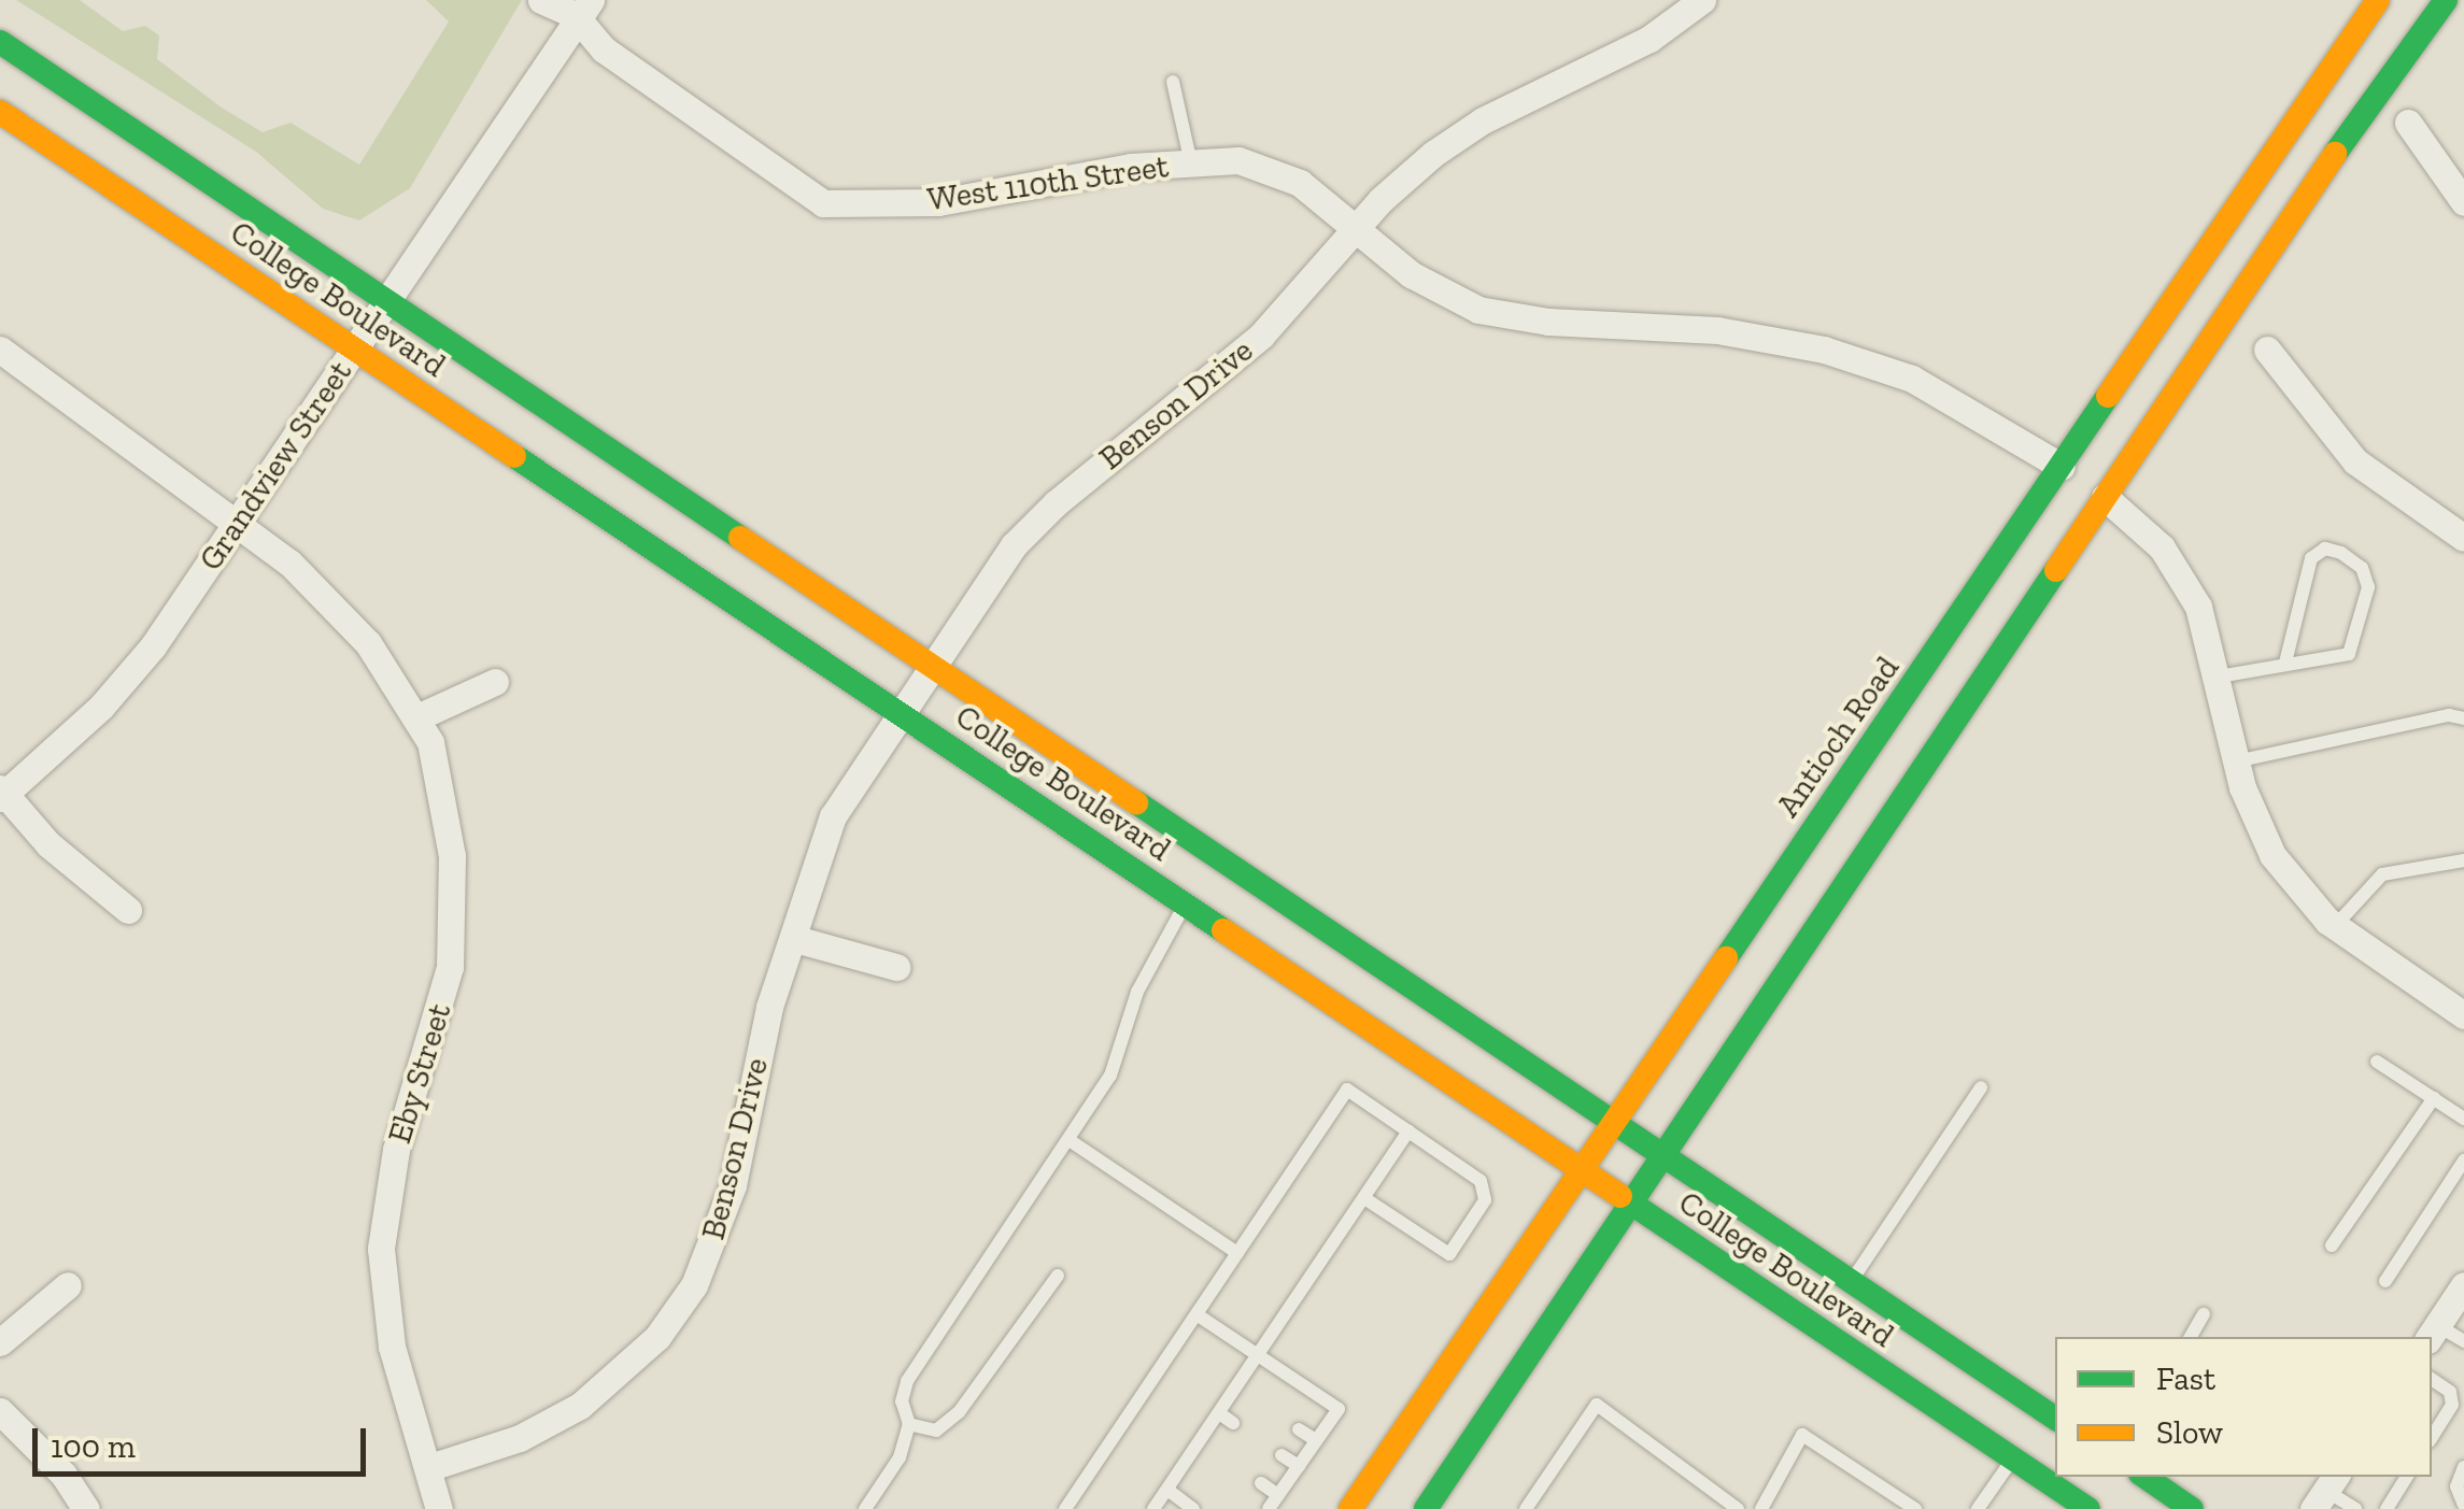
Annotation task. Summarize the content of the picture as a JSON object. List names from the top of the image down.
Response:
{
  "streets": {
    "main road": ["College Boulevard", "Antioch Road"],
    "street": [
      "West 110th Street",
      "Benson Drive",
      "Grandview Street",
      "Eby Street"
    ]
  },
  "crossings": [
    ["West 110th Street", "Benson Drive"],
    ["West 110th Street", "Grandview Street"],
    ["West 110th Street", "Antioch Road"],
    ["College Boulevard", "Benson Drive"],
    ["College Boulevard", "Grandview Street"],
    ["College Boulevard", "Antioch Road"],
    ["Benson Drive", "Eby Street"]
  ],
  "legend": ["Fast", "Slow"],
  "scale_bar": "100 m"
}
